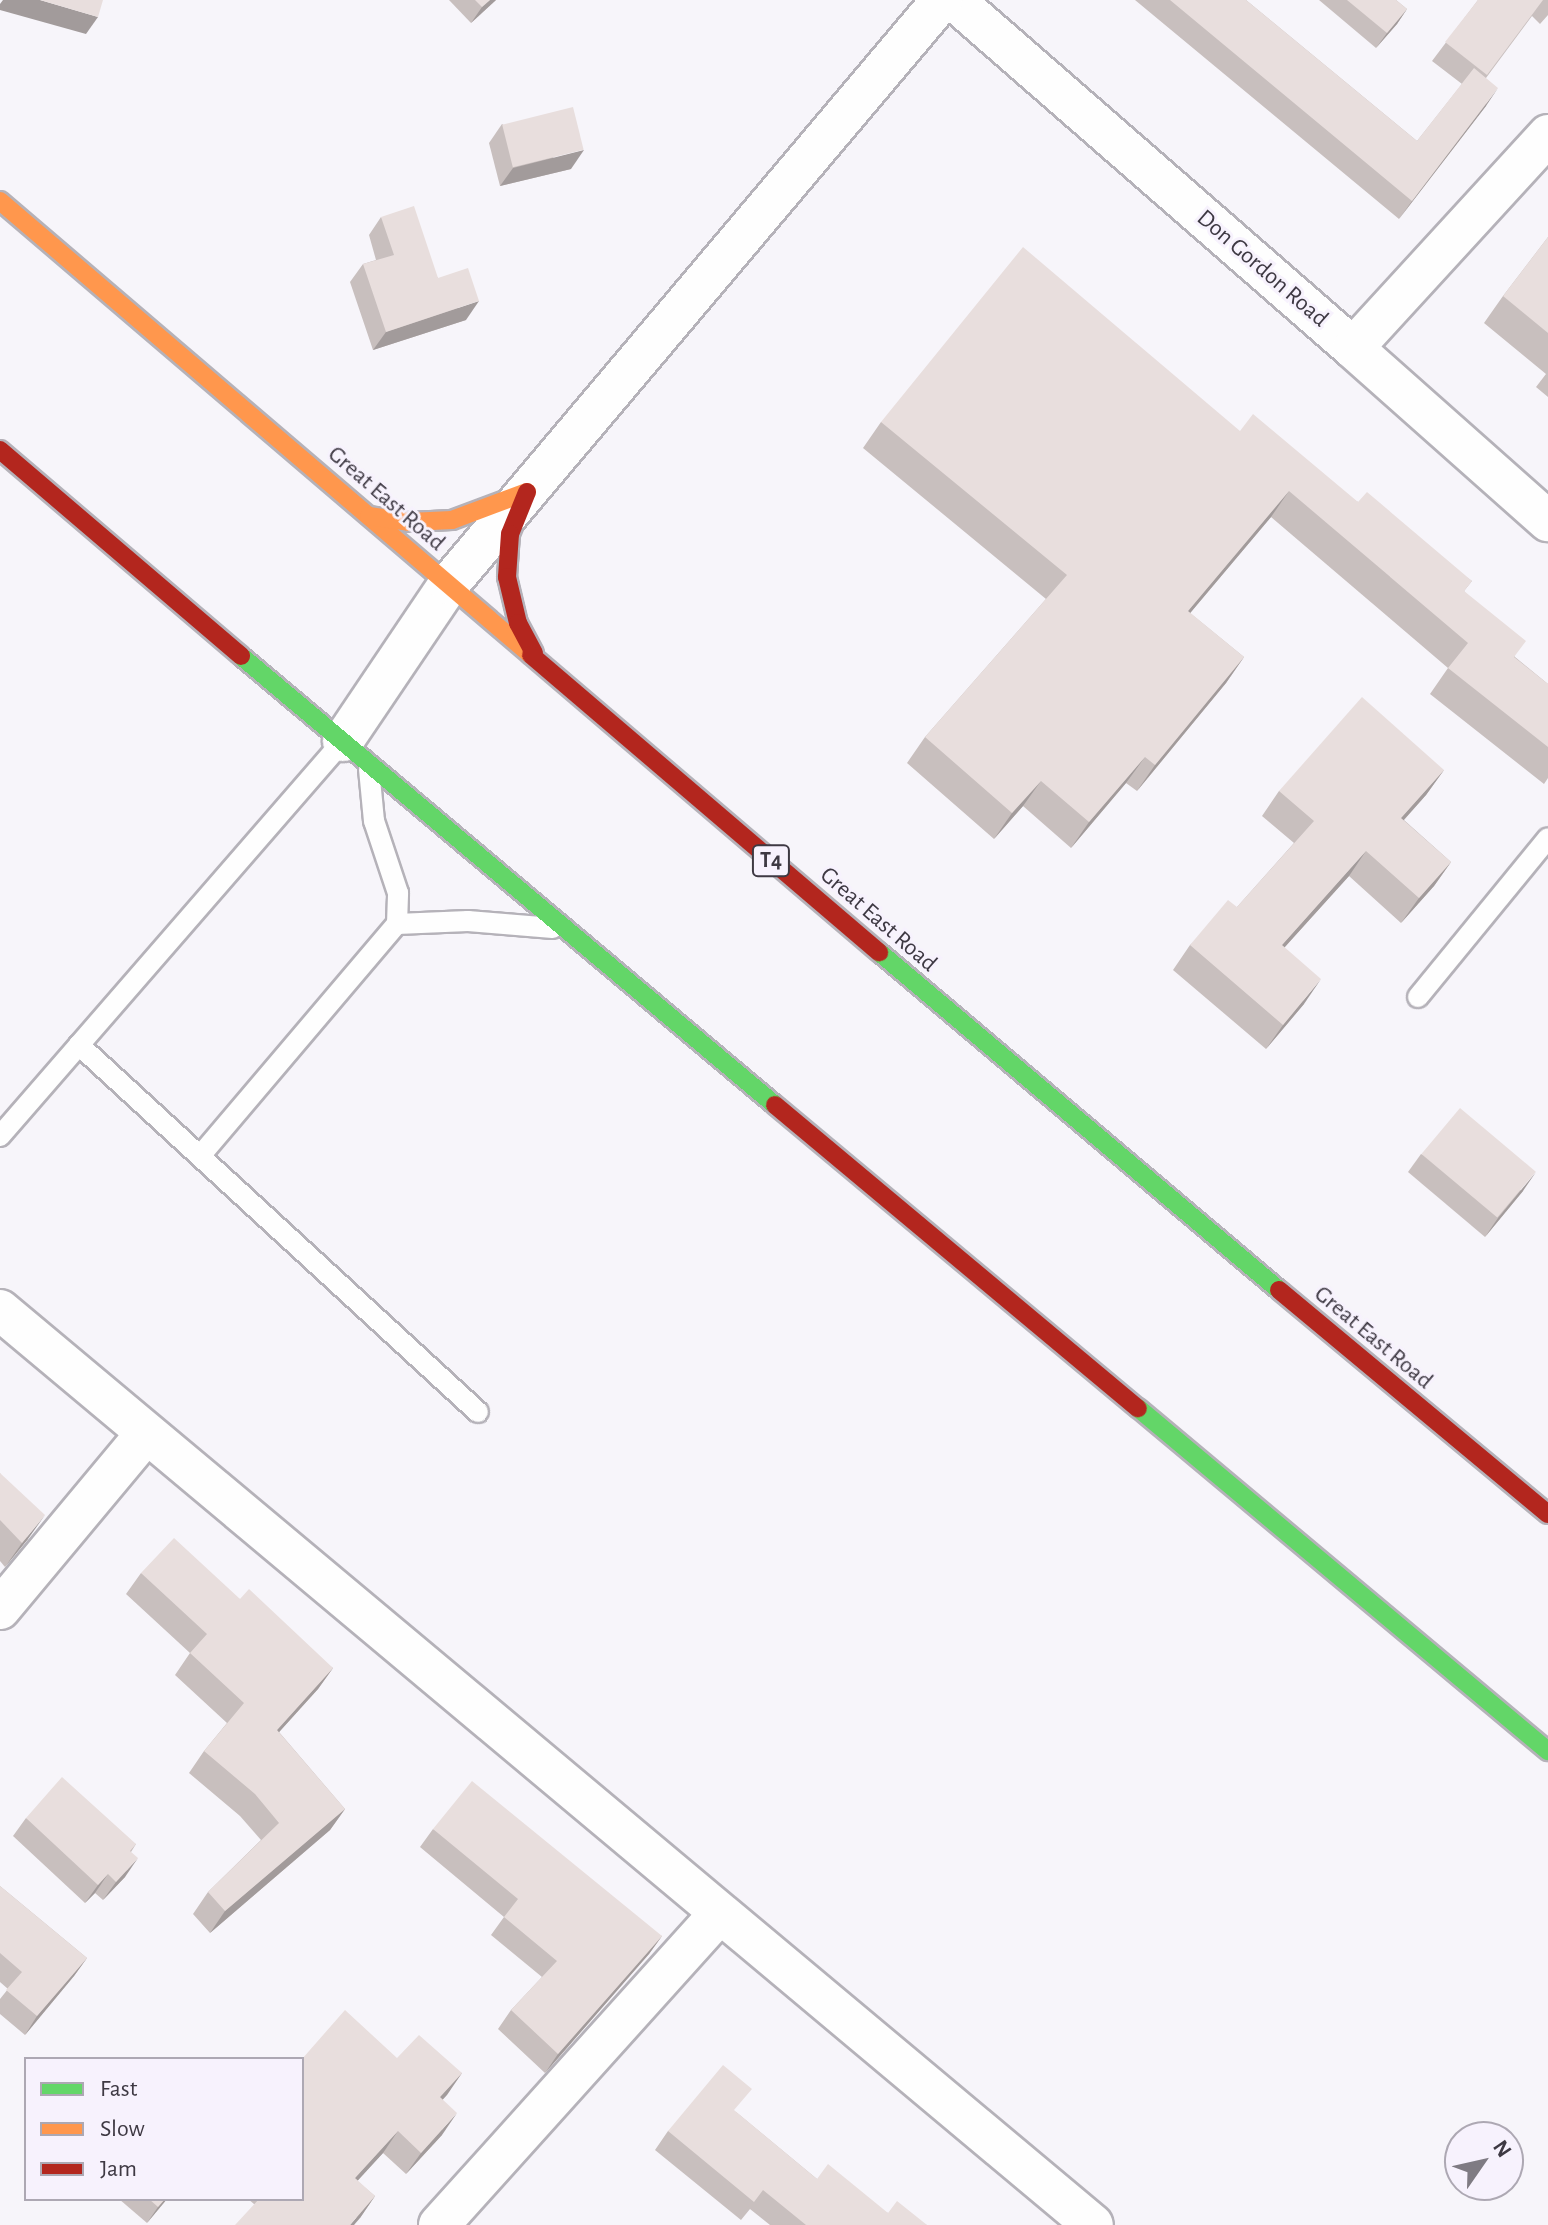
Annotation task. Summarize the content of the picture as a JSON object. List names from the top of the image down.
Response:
{
  "streets": {
    "main road": ["Great East Road", "T4"],
    "street": ["Don Gordon Road"]
  },
  "legend": ["Fast", "Slow", "Jam"],
  "north": "top right"
}
